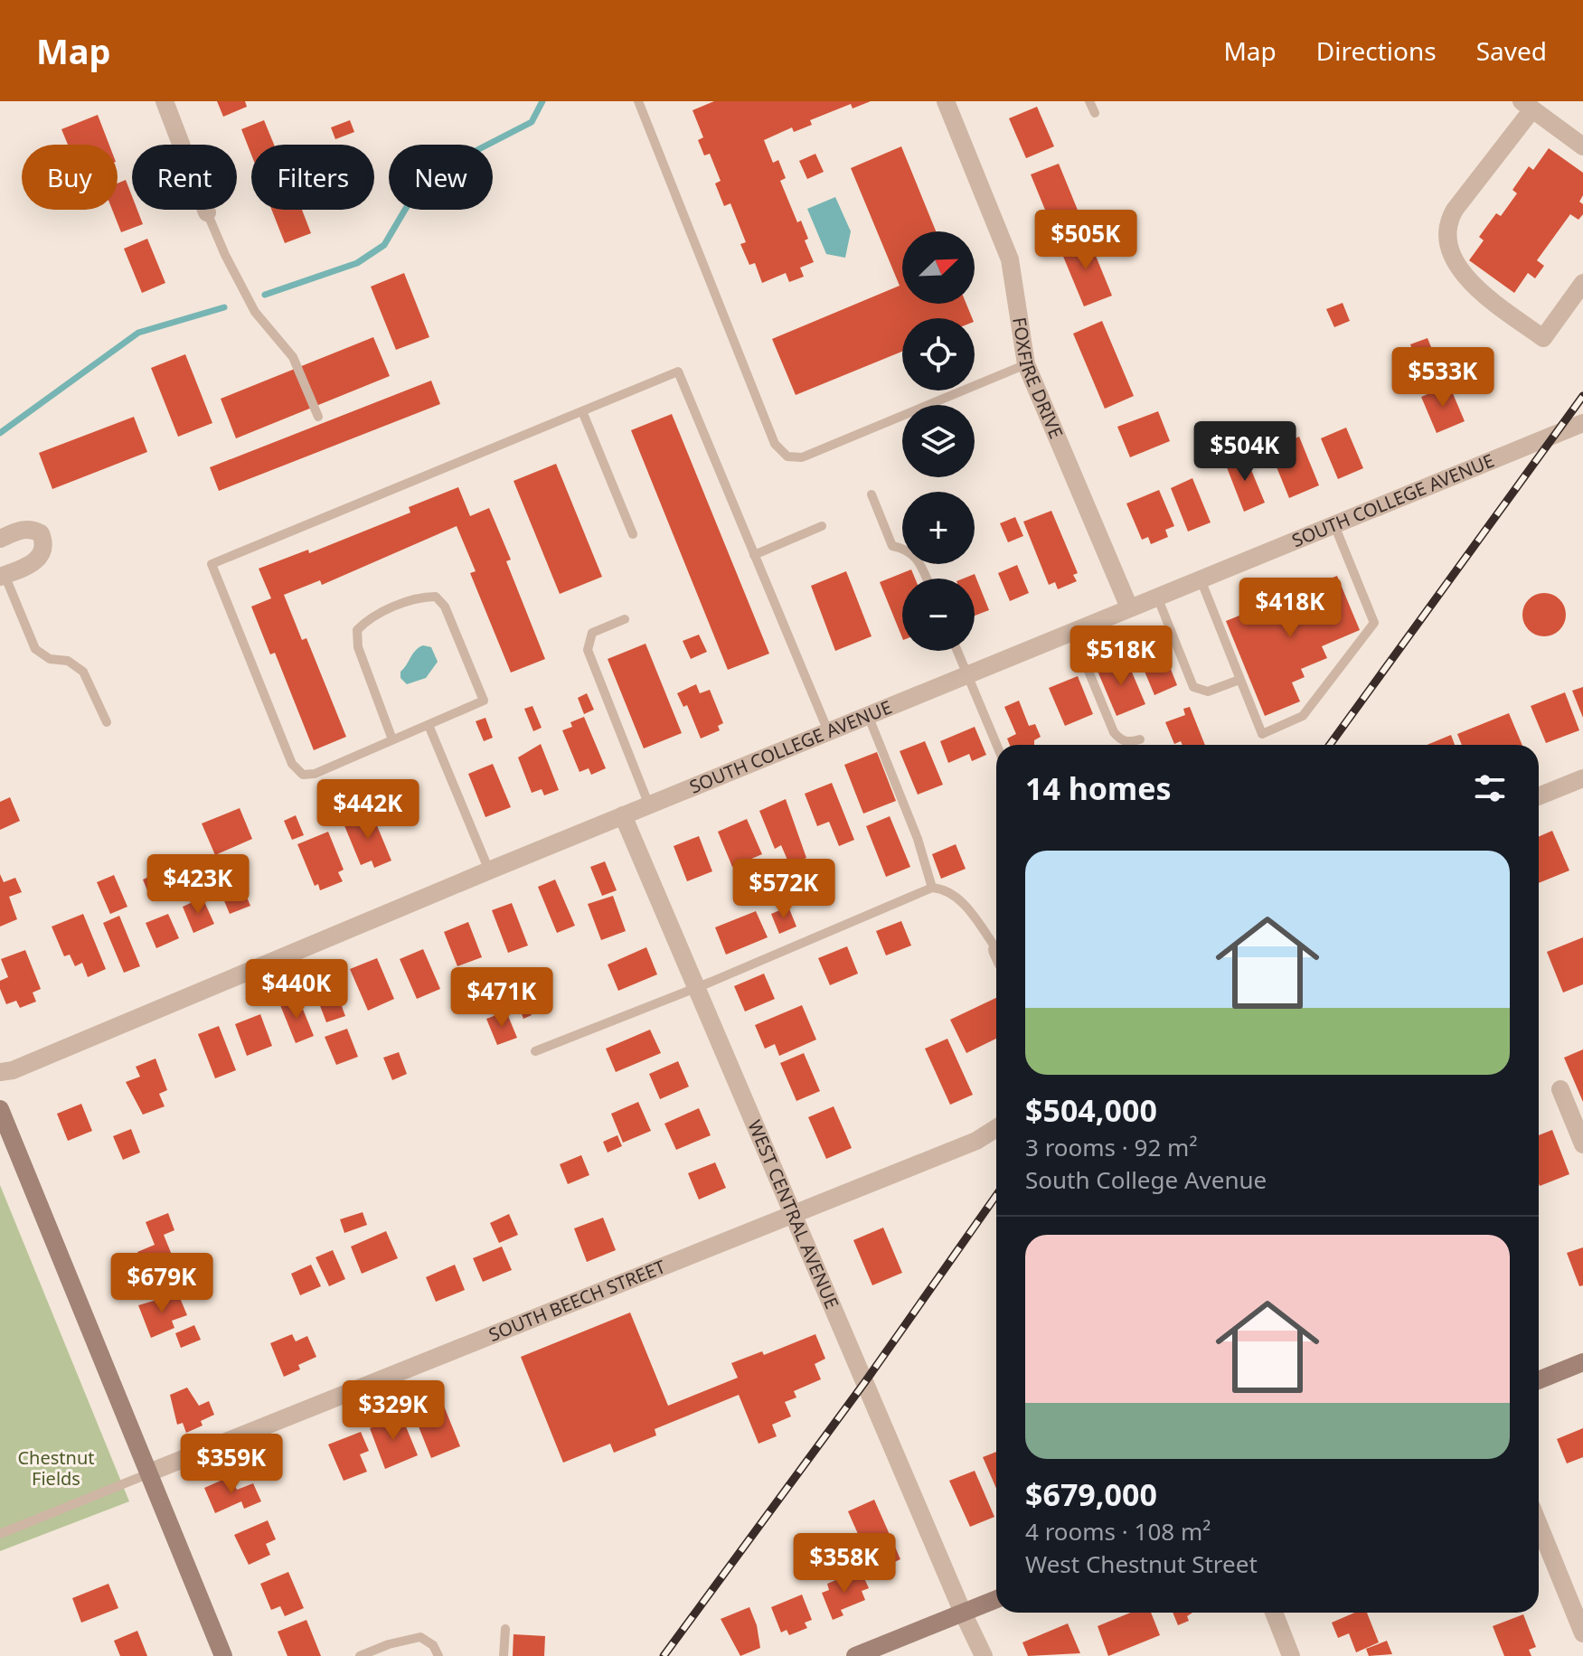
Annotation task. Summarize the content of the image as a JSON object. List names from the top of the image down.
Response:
{
  "streets": {
    "street": [
      "FOXFIRE DRIVE",
      "SOUTH COLLEGE AVENUE",
      "WEST CENTRAL AVENUE",
      "SOUTH BEECH STREET"
    ]
  },
  "crossings": [
    ["FOXFIRE DRIVE", "SOUTH COLLEGE AVENUE"],
    ["SOUTH COLLEGE AVENUE", "WEST CENTRAL AVENUE"],
    ["WEST CENTRAL AVENUE", "SOUTH BEECH STREET"]
  ],
  "parks": ["Chestnut Fields"],
  "north": "top right",
  "page": {
    "header": "Map",
    "nav": ["Map", "Directions", "Saved"],
    "chip": [
      "Buy",
      "Rent",
      "Filters",
      "New"
    ],
    "price": [
      "$505K",
      "$533K",
      "$504K",
      "$418K",
      "$518K",
      "$442K",
      "$423K",
      "$572K",
      "$440K",
      "$471K",
      "$679K",
      "$329K",
      "$359K",
      "$358K"
    ],
    "map_buttons": ["+", "−"],
    "heading": "14 homes",
    "list": [
      {
        "name": "$504,000",
        "note": "3 rooms · 92 m² · South College Avenue"
      },
      {
        "name": "$679,000",
        "note": "4 rooms · 108 m² · West Chestnut Street"
      }
    ]
  }
}
